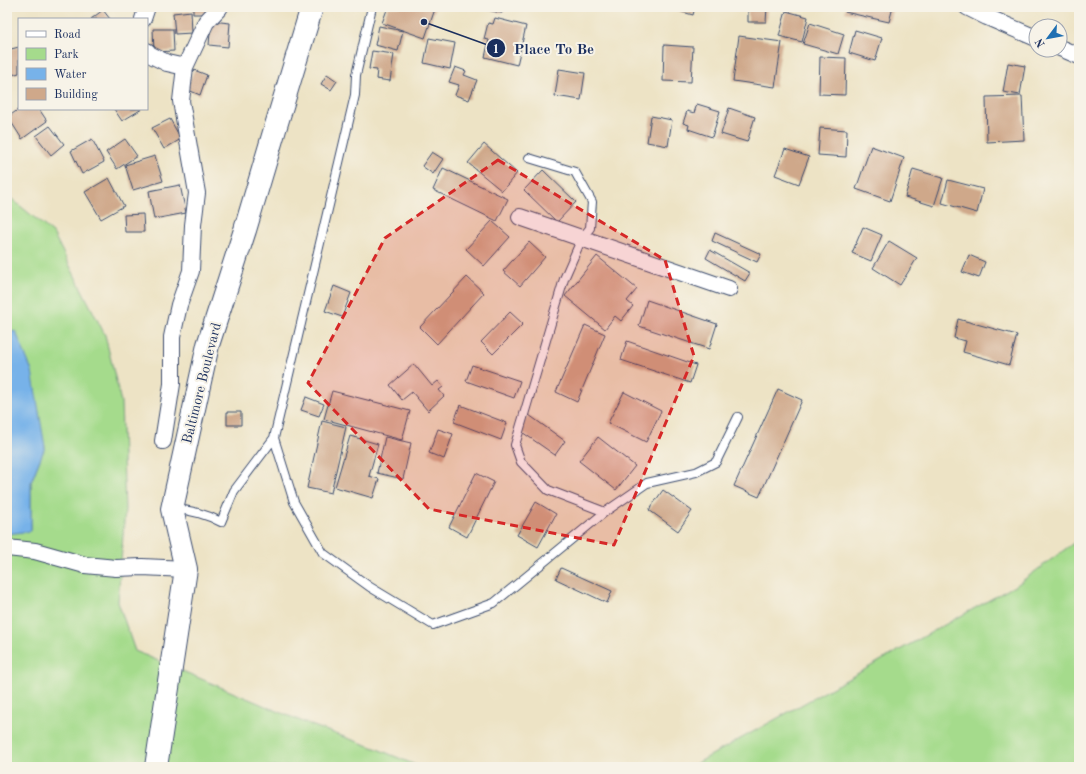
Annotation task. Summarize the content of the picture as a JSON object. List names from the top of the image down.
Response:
{
  "streets": {
    "highway": ["Baltimore Boulevard"]
  },
  "places": ["Place To Be"],
  "legend": [
    "Road",
    "Park",
    "Water",
    "Building"
  ],
  "north": "bottom left"
}
